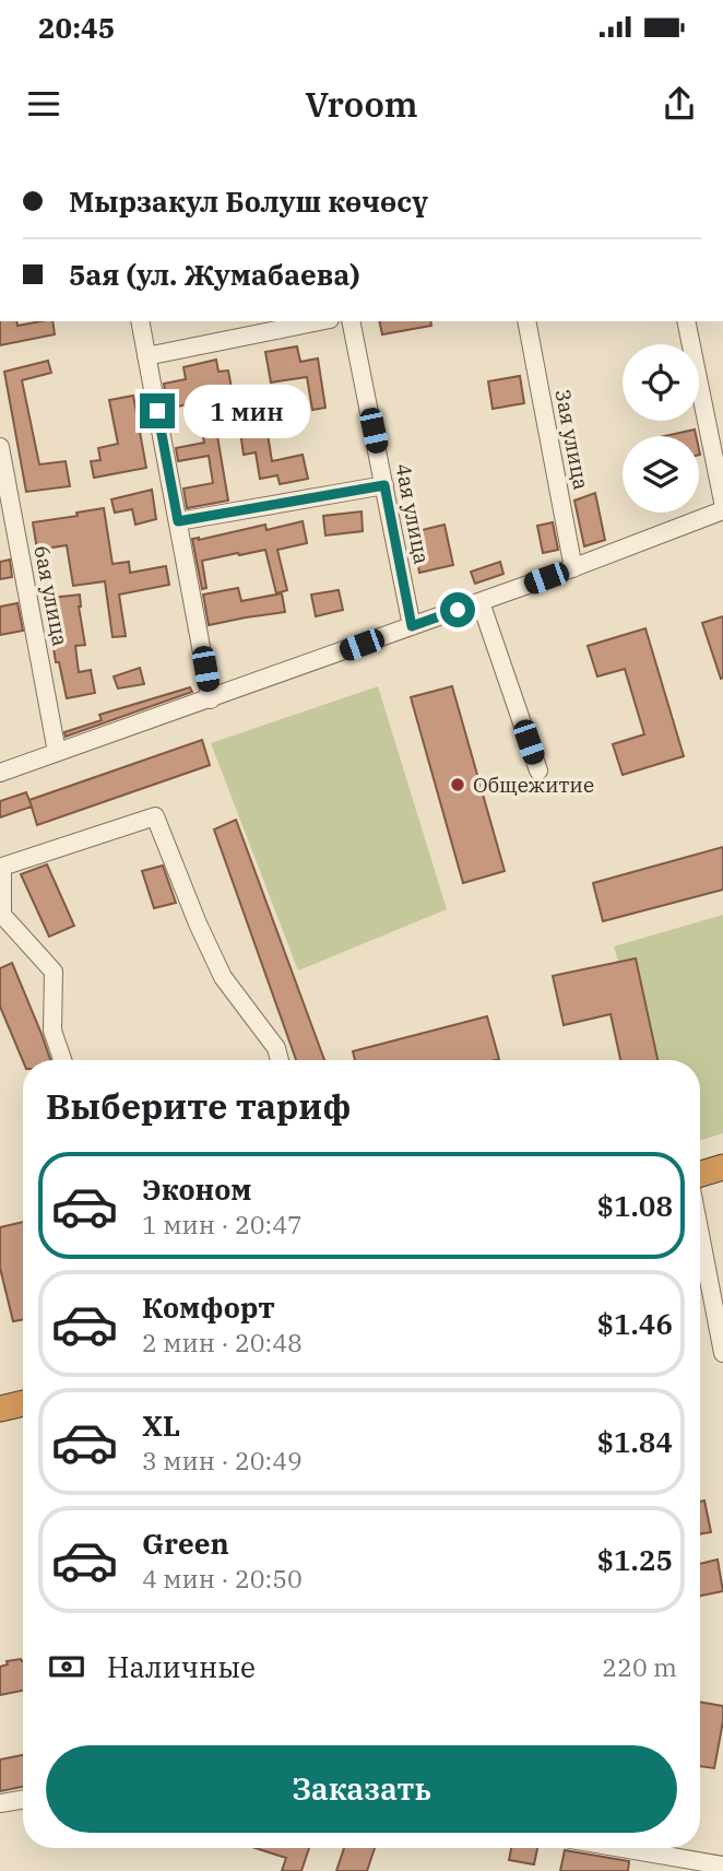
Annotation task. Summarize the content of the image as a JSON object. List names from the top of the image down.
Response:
{
  "streets": {
    "street": ["3ая улица", "4ая улица", "6ая улица"]
  },
  "places": ["Общежитие"],
  "page": {
    "status": "20:45",
    "header": "Vroom",
    "banner": ["Мырзакул Болуш көчөсү", "5ая (ул. Жумабаева)"],
    "bubble": "1 мин",
    "heading": "Выберите тариф",
    "list": [
      {
        "name": "Эконом",
        "note": "1 мин · 20:47",
        "value": "$1.08"
      },
      {
        "name": "Комфорт",
        "note": "2 мин · 20:48",
        "value": "$1.46"
      },
      {
        "name": "XL",
        "note": "3 мин · 20:49",
        "value": "$1.84"
      },
      {
        "name": "Green",
        "note": "4 мин · 20:50",
        "value": "$1.25"
      }
    ],
    "pay": ["Наличные", "220 m"],
    "buttons": "Заказать"
  }
}
